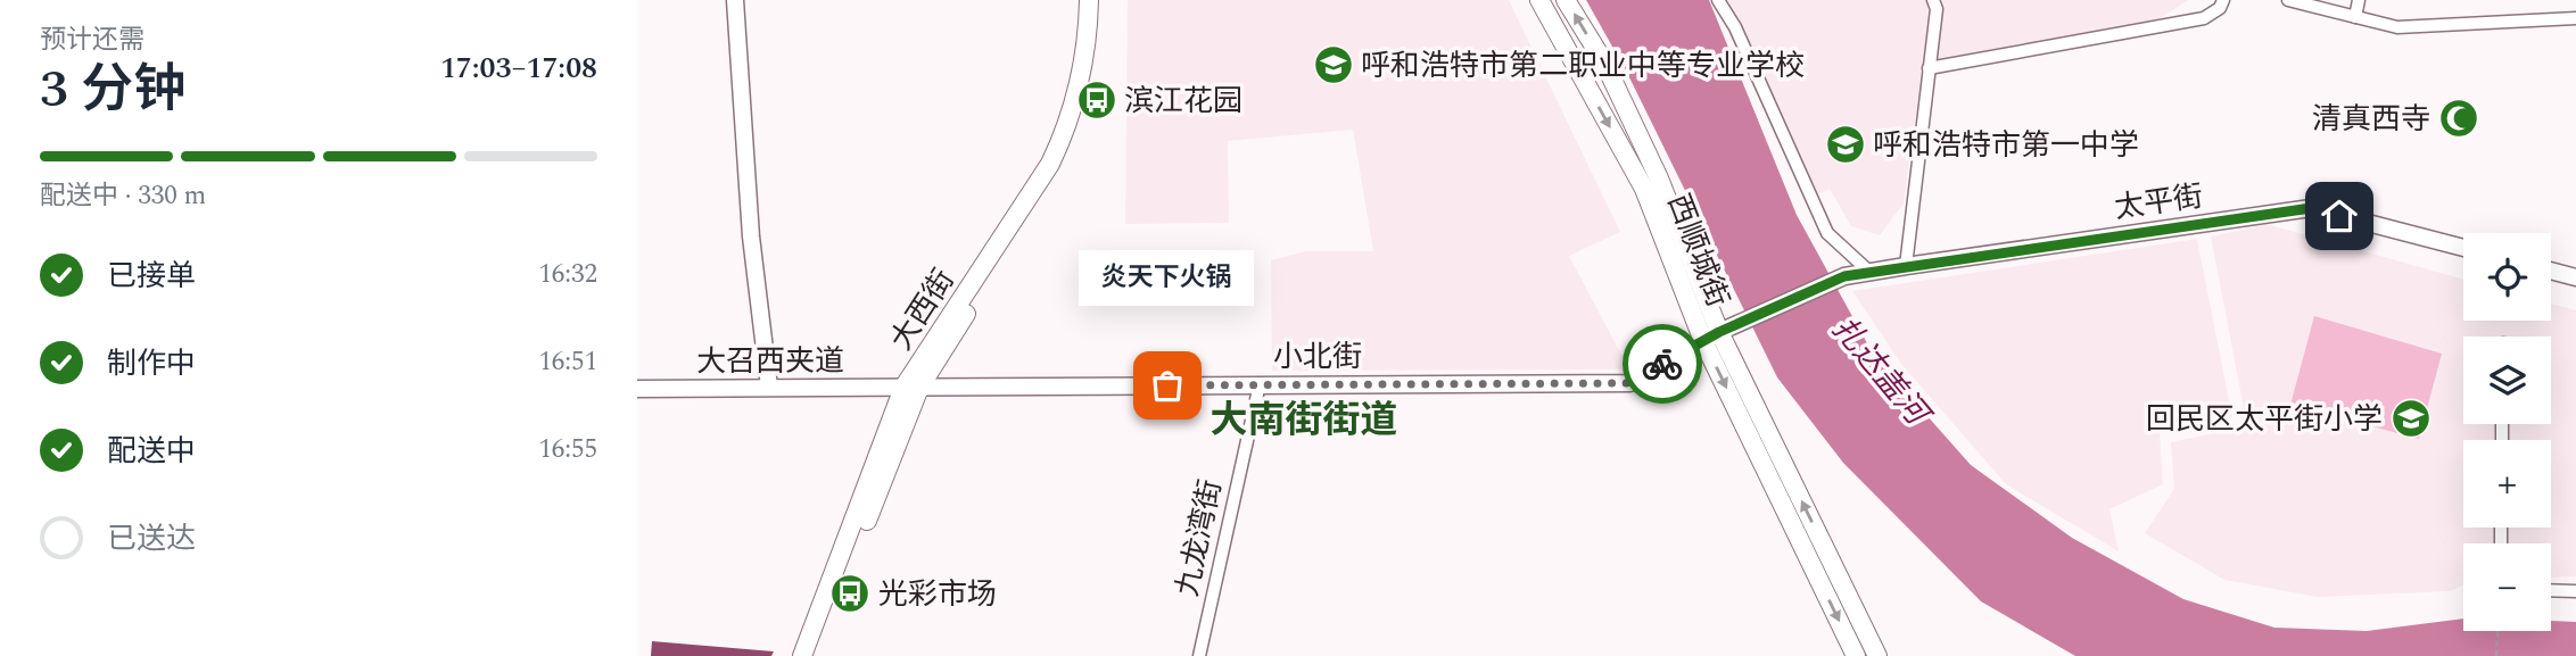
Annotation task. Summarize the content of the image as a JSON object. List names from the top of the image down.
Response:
{
  "streets": {
    "main road": ["西顺城街", "大西街"],
    "street": [
      "太平街",
      "小北街",
      "大召西夹道",
      "九龙湾街"
    ]
  },
  "crossings": [
    ["太平街", "小北街"],
    ["西顺城街", "小北街"],
    ["大西街", "小北街"],
    ["大西街", "大召西夹道"],
    ["小北街", "大召西夹道"],
    ["小北街", "九龙湾街"]
  ],
  "districts": ["大南街街道"],
  "water": ["扎达盖河"],
  "places": {
    "school or university": ["呼和浩特市第二职业中等专业学校", "呼和浩特市第一中学", "回民区太平街小学"],
    "bus stop": ["滨江花园", "光彩市场"],
    "mosque": ["清真西寺"],
    "other": ["炎天下火锅"]
  },
  "page": {
    "heading": ["3 分钟", "预计还需", "17:03–17:08"],
    "bar": "配送中 · 330 m",
    "list": [
      ["已接单", "16:32"],
      ["制作中", "16:51"],
      ["配送中", "16:55"],
      "已送达"
    ],
    "map_buttons": ["+", "−"],
    "bubble": "炎天下火锅"
  }
}
